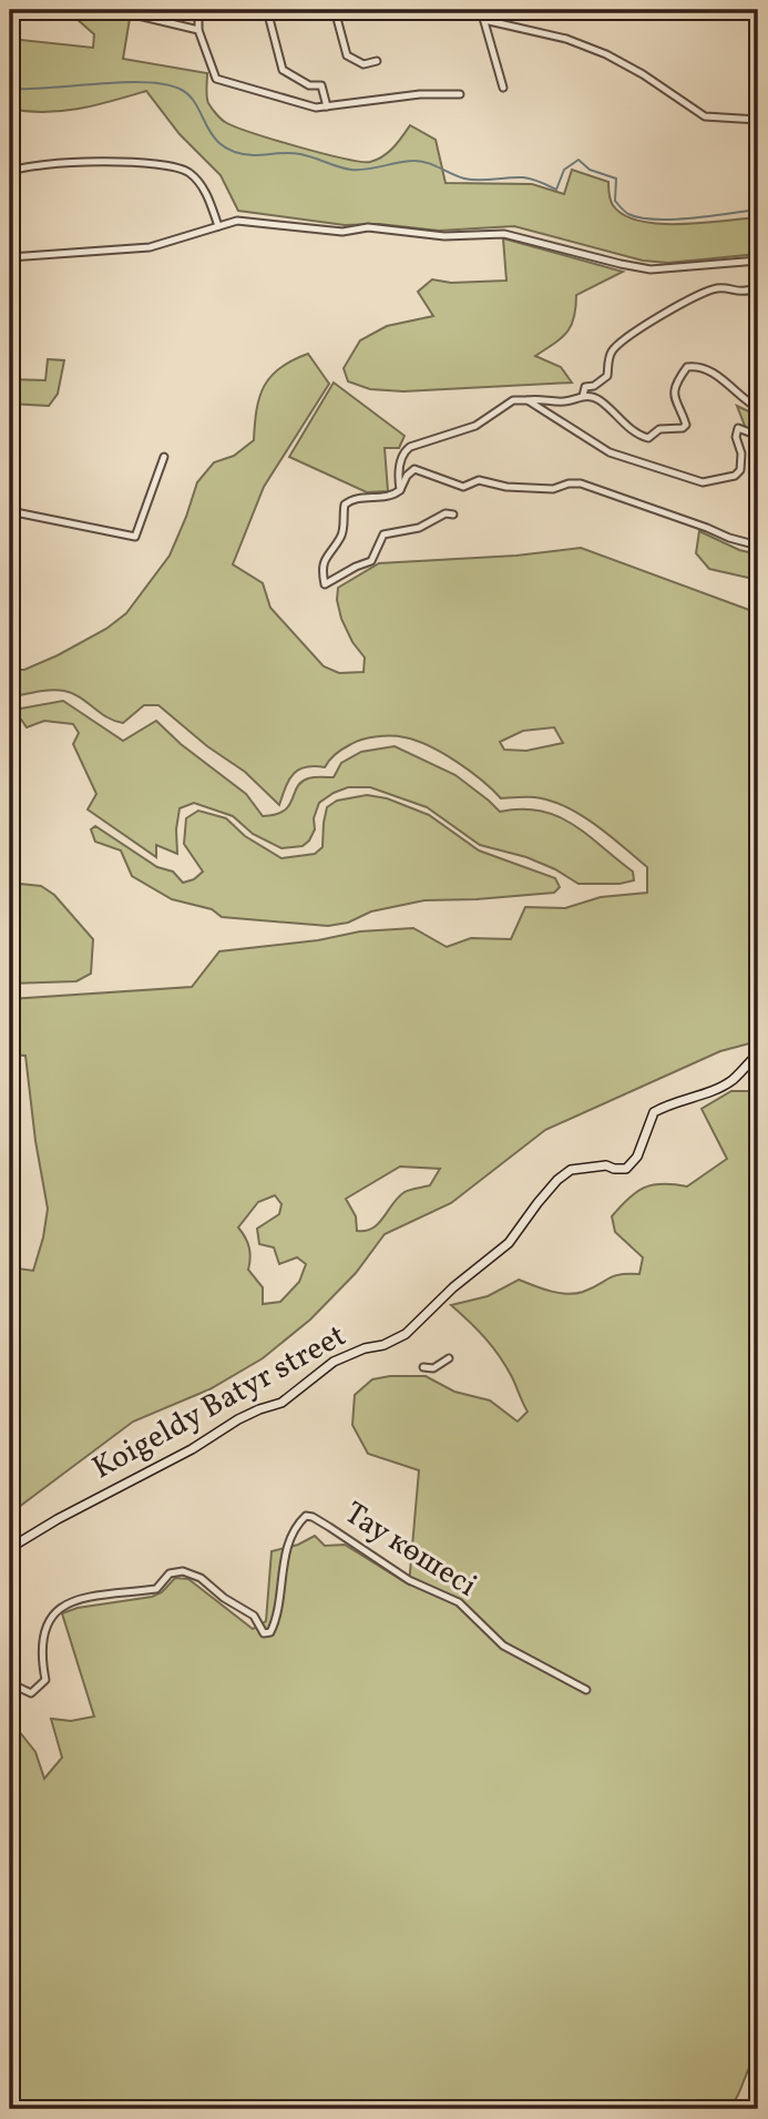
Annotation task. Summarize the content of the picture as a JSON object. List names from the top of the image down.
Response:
{
  "streets": {
    "street": ["Koigeldy Batyr street", "Тау көшесі"]
  }
}
